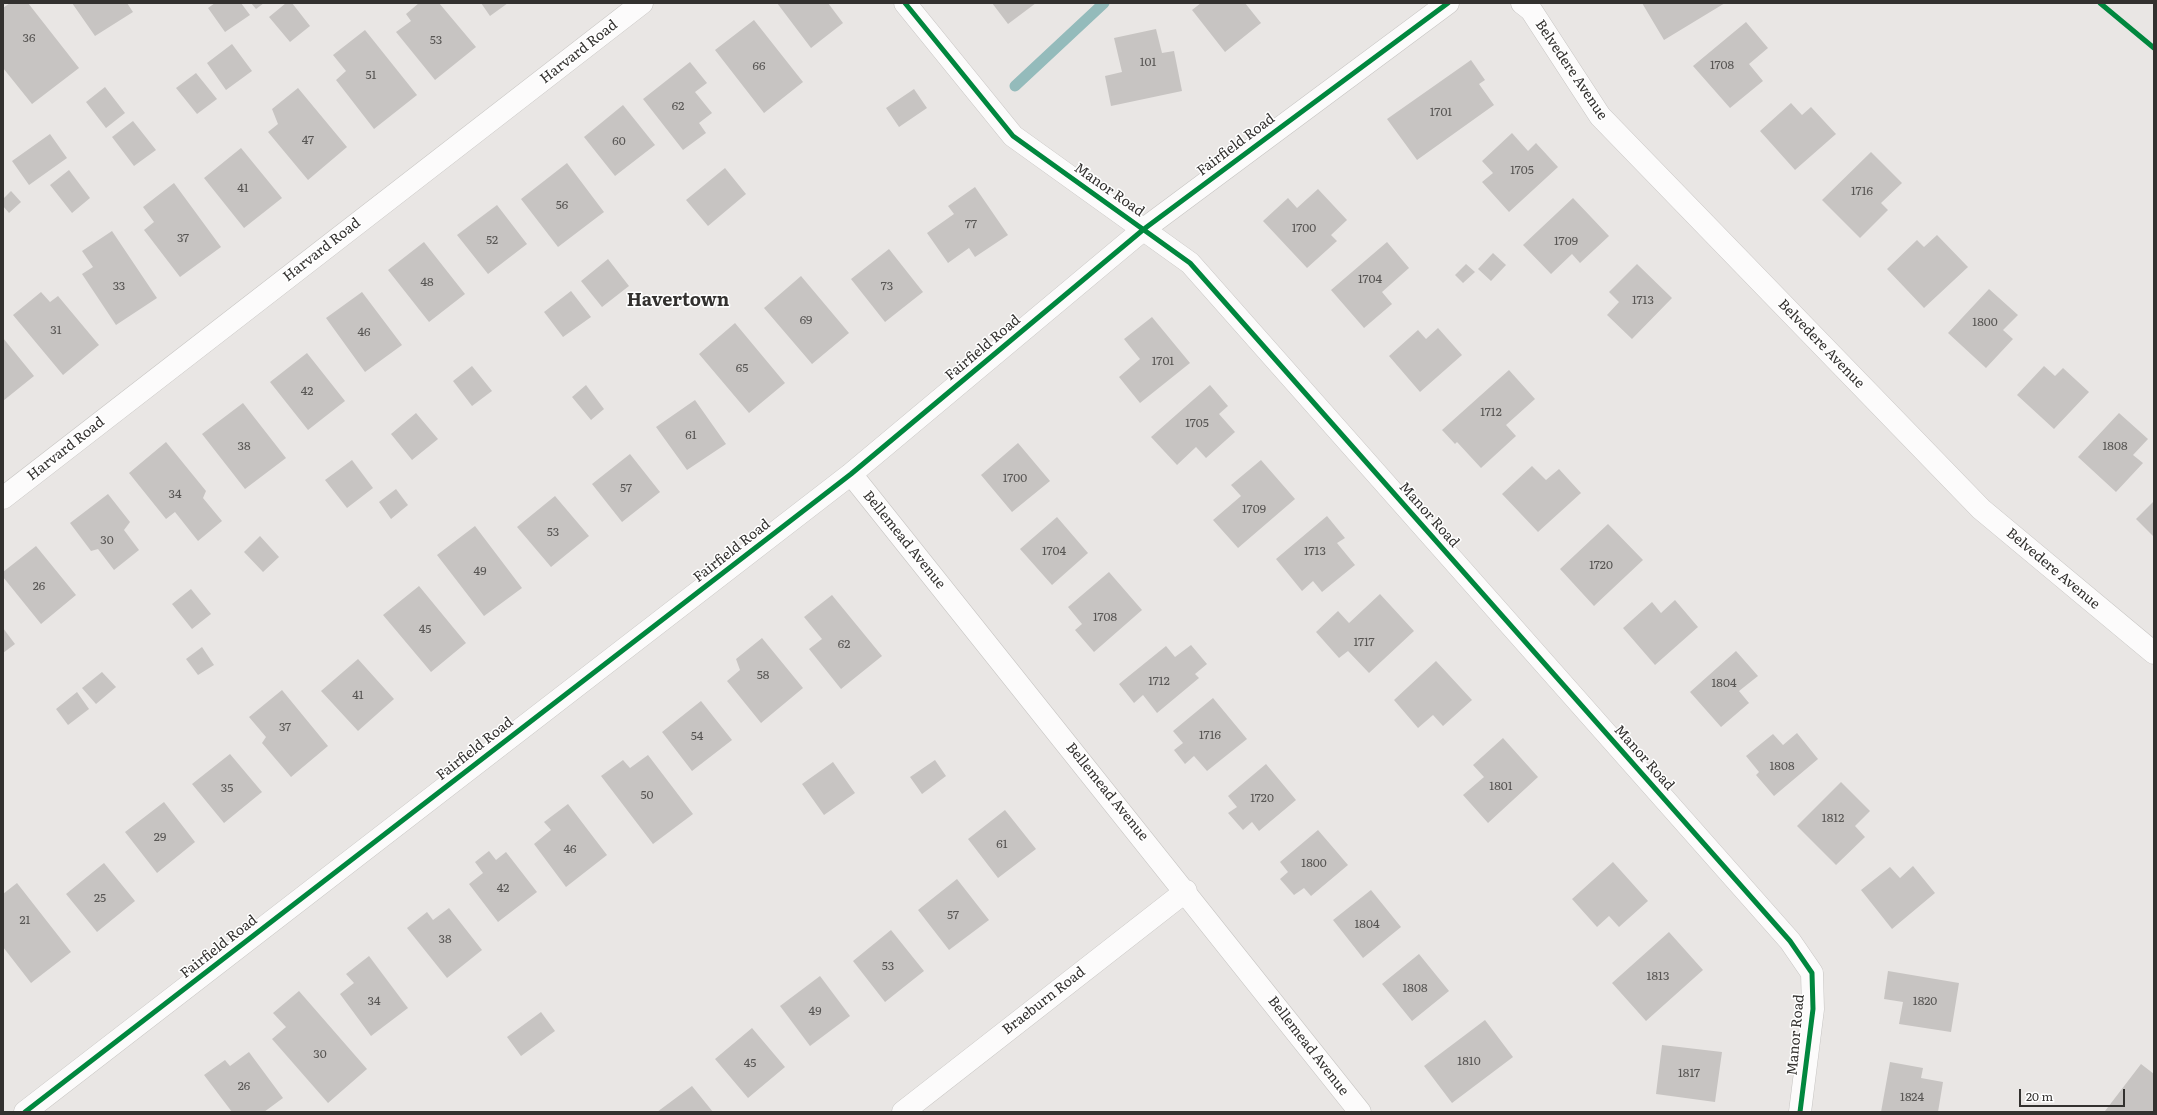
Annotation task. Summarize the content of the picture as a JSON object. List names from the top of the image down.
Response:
{
  "streets": {
    "street": [
      "Harvard Road",
      "Belvedere Avenue",
      "Fairfield Road",
      "Manor Road",
      "Bellemead Avenue",
      "Braeburn Road"
    ]
  },
  "crossings": [
    ["Fairfield Road", "Manor Road"],
    ["Fairfield Road", "Bellemead Avenue"],
    ["Bellemead Avenue", "Braeburn Road"]
  ],
  "districts": ["Havertown"],
  "house_numbers": [
    "36",
    "53",
    "101",
    "1708",
    "66",
    "51",
    "62",
    "1701",
    "47",
    "60",
    "1705",
    "41",
    "1716",
    "56",
    "77",
    "1700",
    "37",
    "52",
    "1709",
    "1704",
    "48",
    "33",
    "73",
    "1713",
    "69",
    "1800",
    "31",
    "46",
    "1701",
    "65",
    "42",
    "1712",
    "1705",
    "61",
    "38",
    "1808",
    "1700",
    "57",
    "34",
    "1709",
    "53",
    "30",
    "1704",
    "1713",
    "1720",
    "49",
    "26",
    "1708",
    "45",
    "1717",
    "62",
    "58",
    "1712",
    "1804",
    "41",
    "37",
    "1716",
    "54",
    "1808",
    "1801",
    "35",
    "50",
    "1720",
    "1812",
    "29",
    "61",
    "46",
    "1800",
    "42",
    "25",
    "57",
    "21",
    "1804",
    "38",
    "53",
    "1813",
    "1808",
    "34",
    "1820",
    "49",
    "30",
    "1810",
    "45",
    "1817",
    "26",
    "1824"
  ],
  "scale_bar": "20 m"
}
